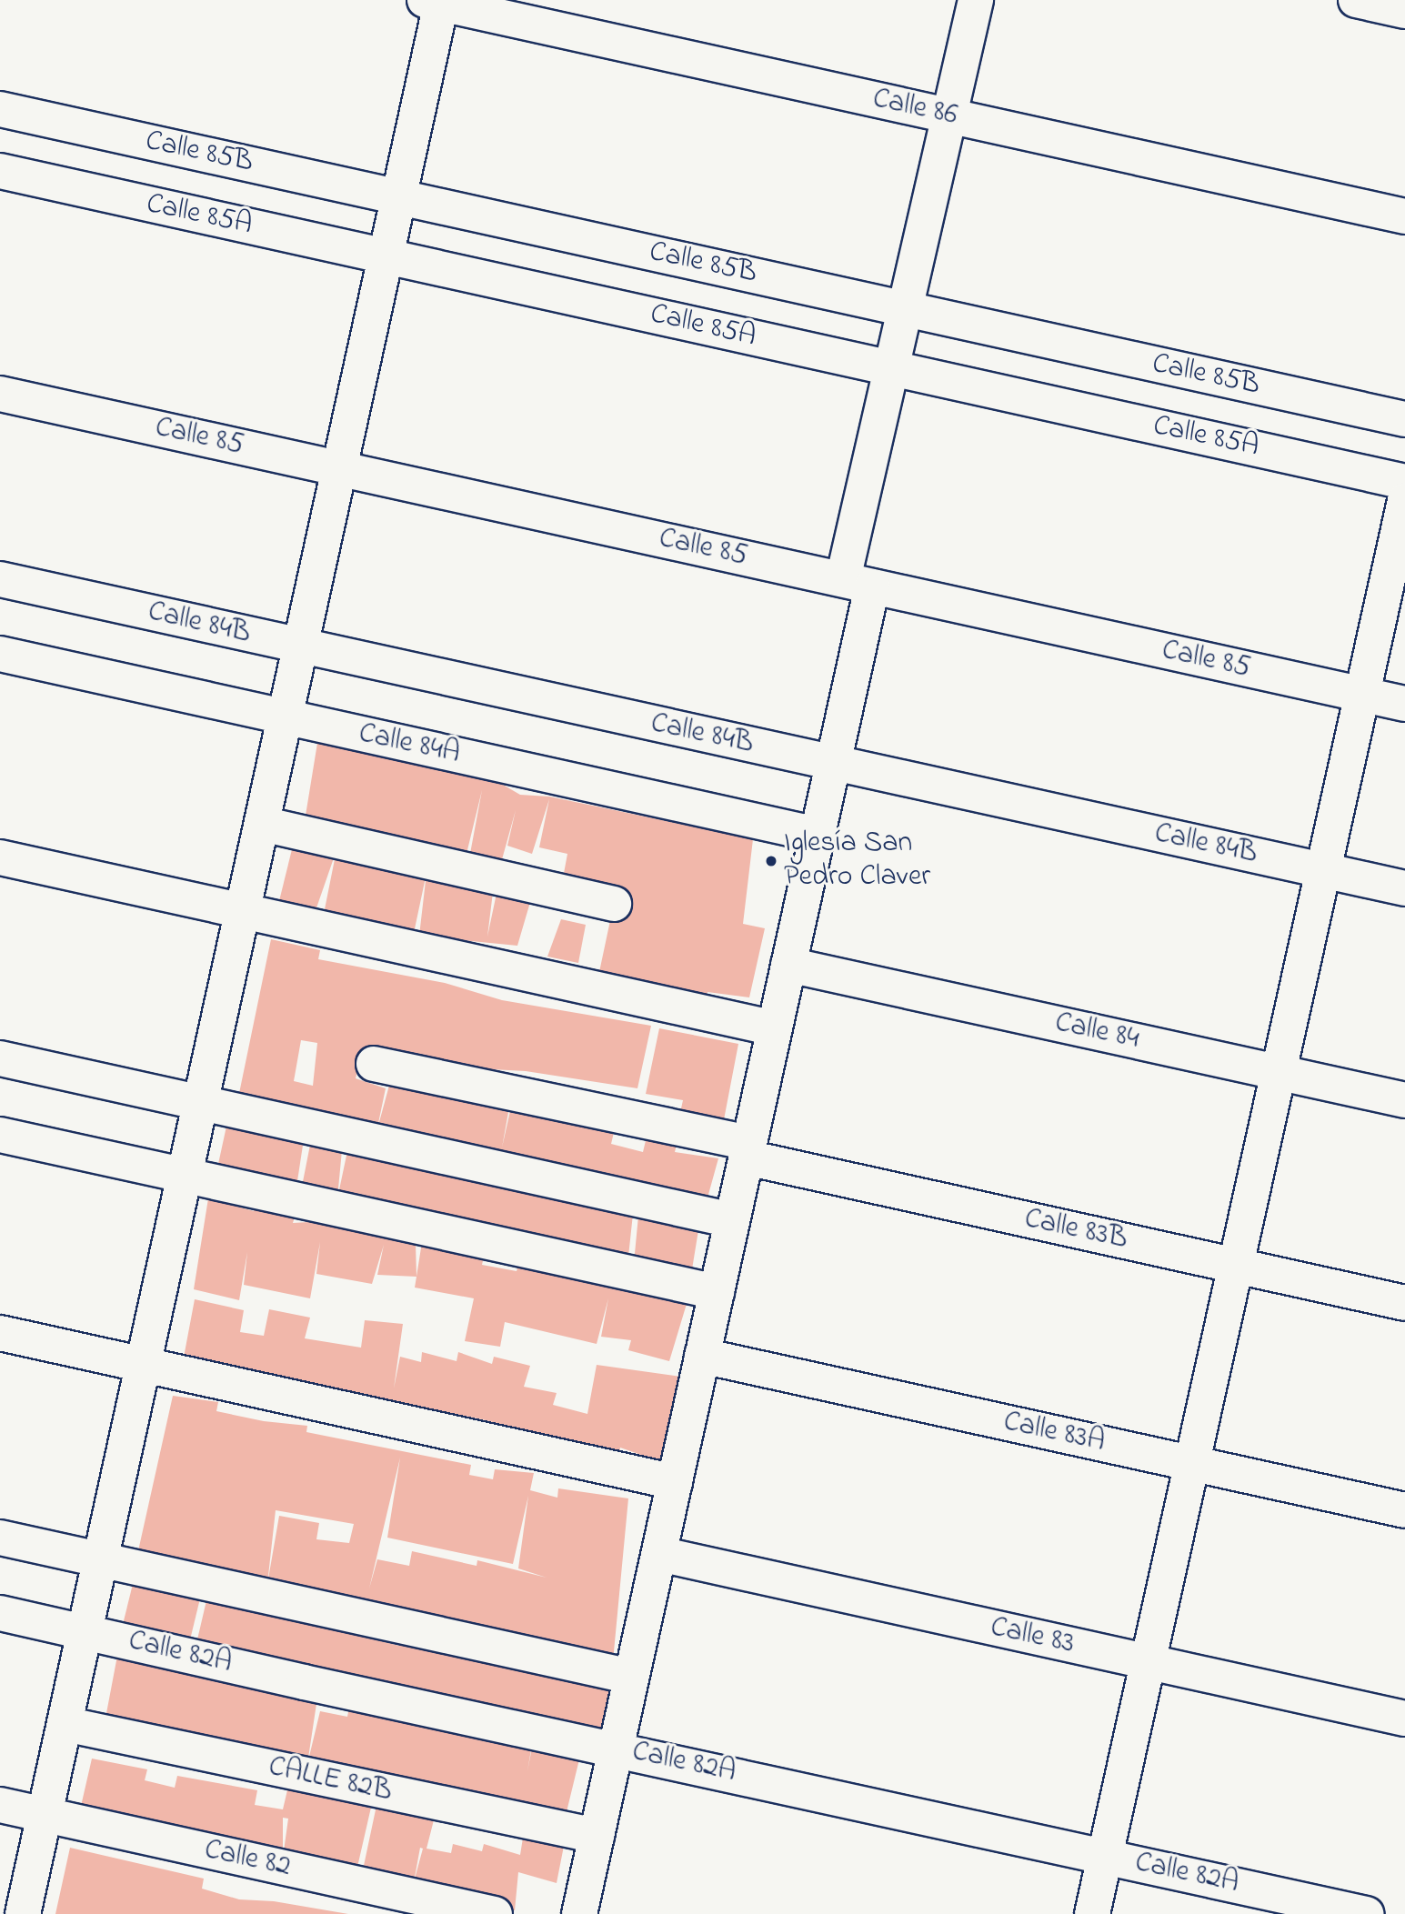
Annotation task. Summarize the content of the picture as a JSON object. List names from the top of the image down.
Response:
{
  "streets": {
    "street": [
      "Calle 86",
      "Calle 85B",
      "Calle 85A",
      "Calle 85",
      "Calle 84B",
      "Calle 84A",
      "Calle 84",
      "Calle 83B",
      "Calle 83A",
      "Calle 83",
      "Calle 82A",
      "CALLE 82B",
      "Calle 82"
    ]
  },
  "places": ["Iglesía San Pedro Claver"]
}
